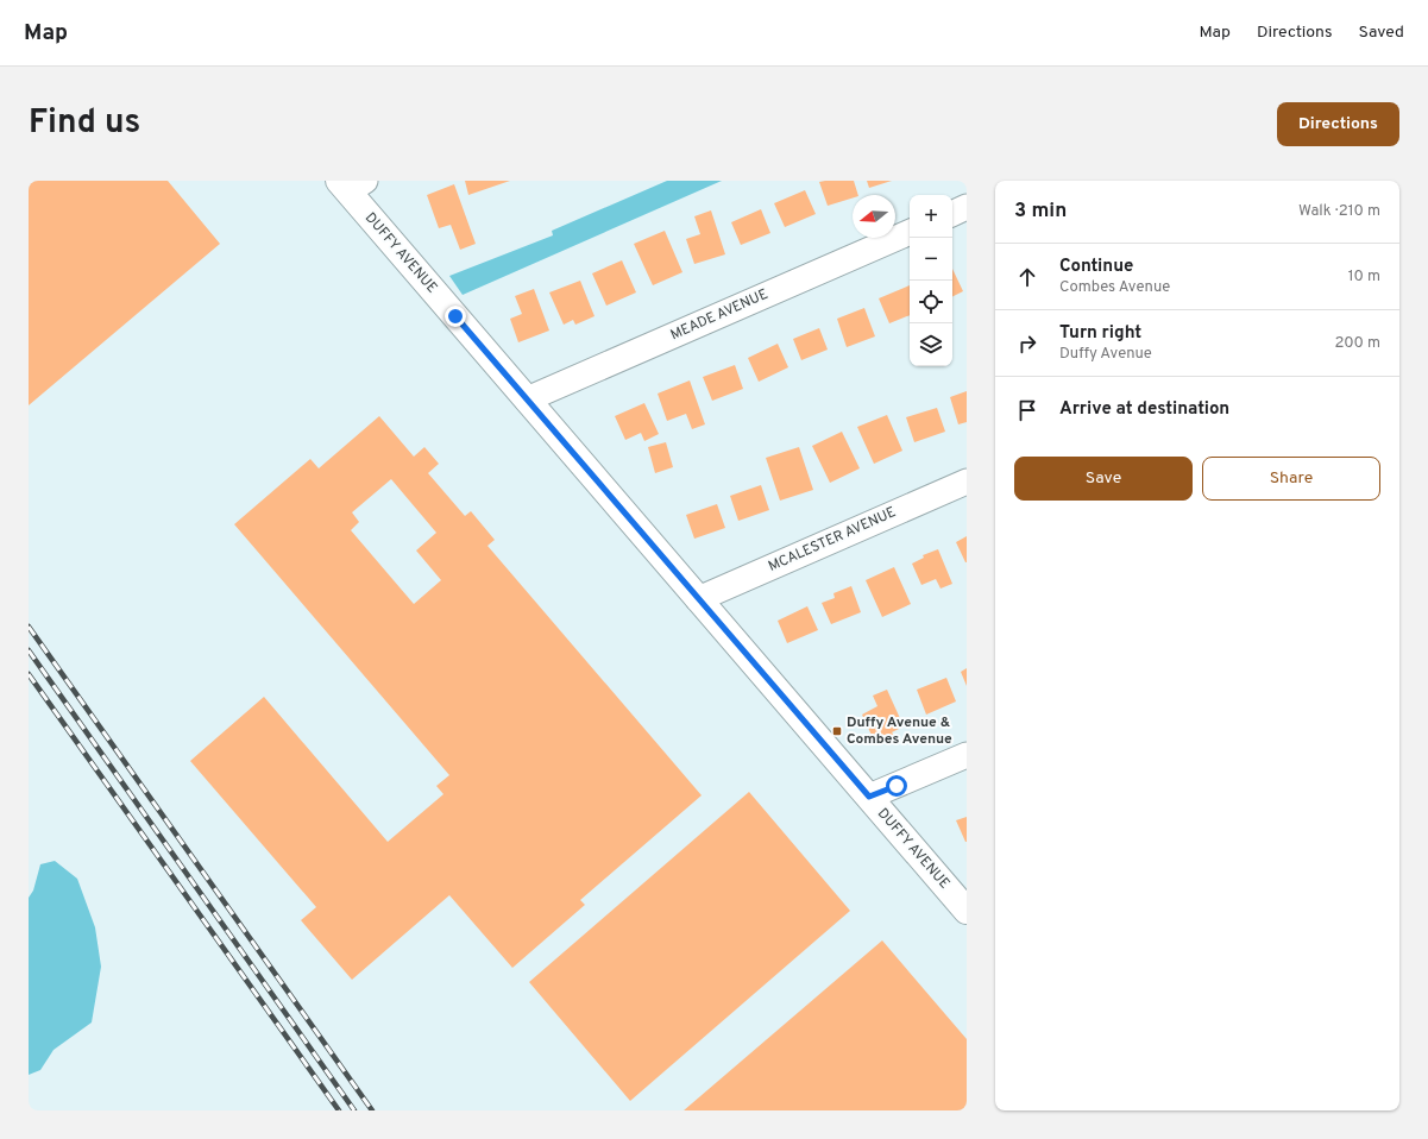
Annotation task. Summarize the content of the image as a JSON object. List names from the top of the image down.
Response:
{
  "streets": {
    "street": ["DUFFY AVENUE", "MEADE AVENUE", "MCALESTER AVENUE"]
  },
  "crossings": [
    ["DUFFY AVENUE", "MEADE AVENUE"],
    ["DUFFY AVENUE", "MCALESTER AVENUE"]
  ],
  "places": {
    "transit": ["Duffy Avenue & Combes Avenue"]
  },
  "north": "left",
  "page": {
    "header": "Map",
    "nav": ["Map", "Directions", "Saved"],
    "title": "Find us",
    "buttons": [
      "Directions",
      ["Save", "Share"]
    ],
    "heading": ["3 min", "Walk · 210 m"],
    "map_buttons": ["+", "−"],
    "list": [
      ["Continue", "Combes Avenue", "10 m"],
      ["Turn right", "Duffy Avenue", "200 m"],
      "Arrive at destination"
    ]
  }
}
